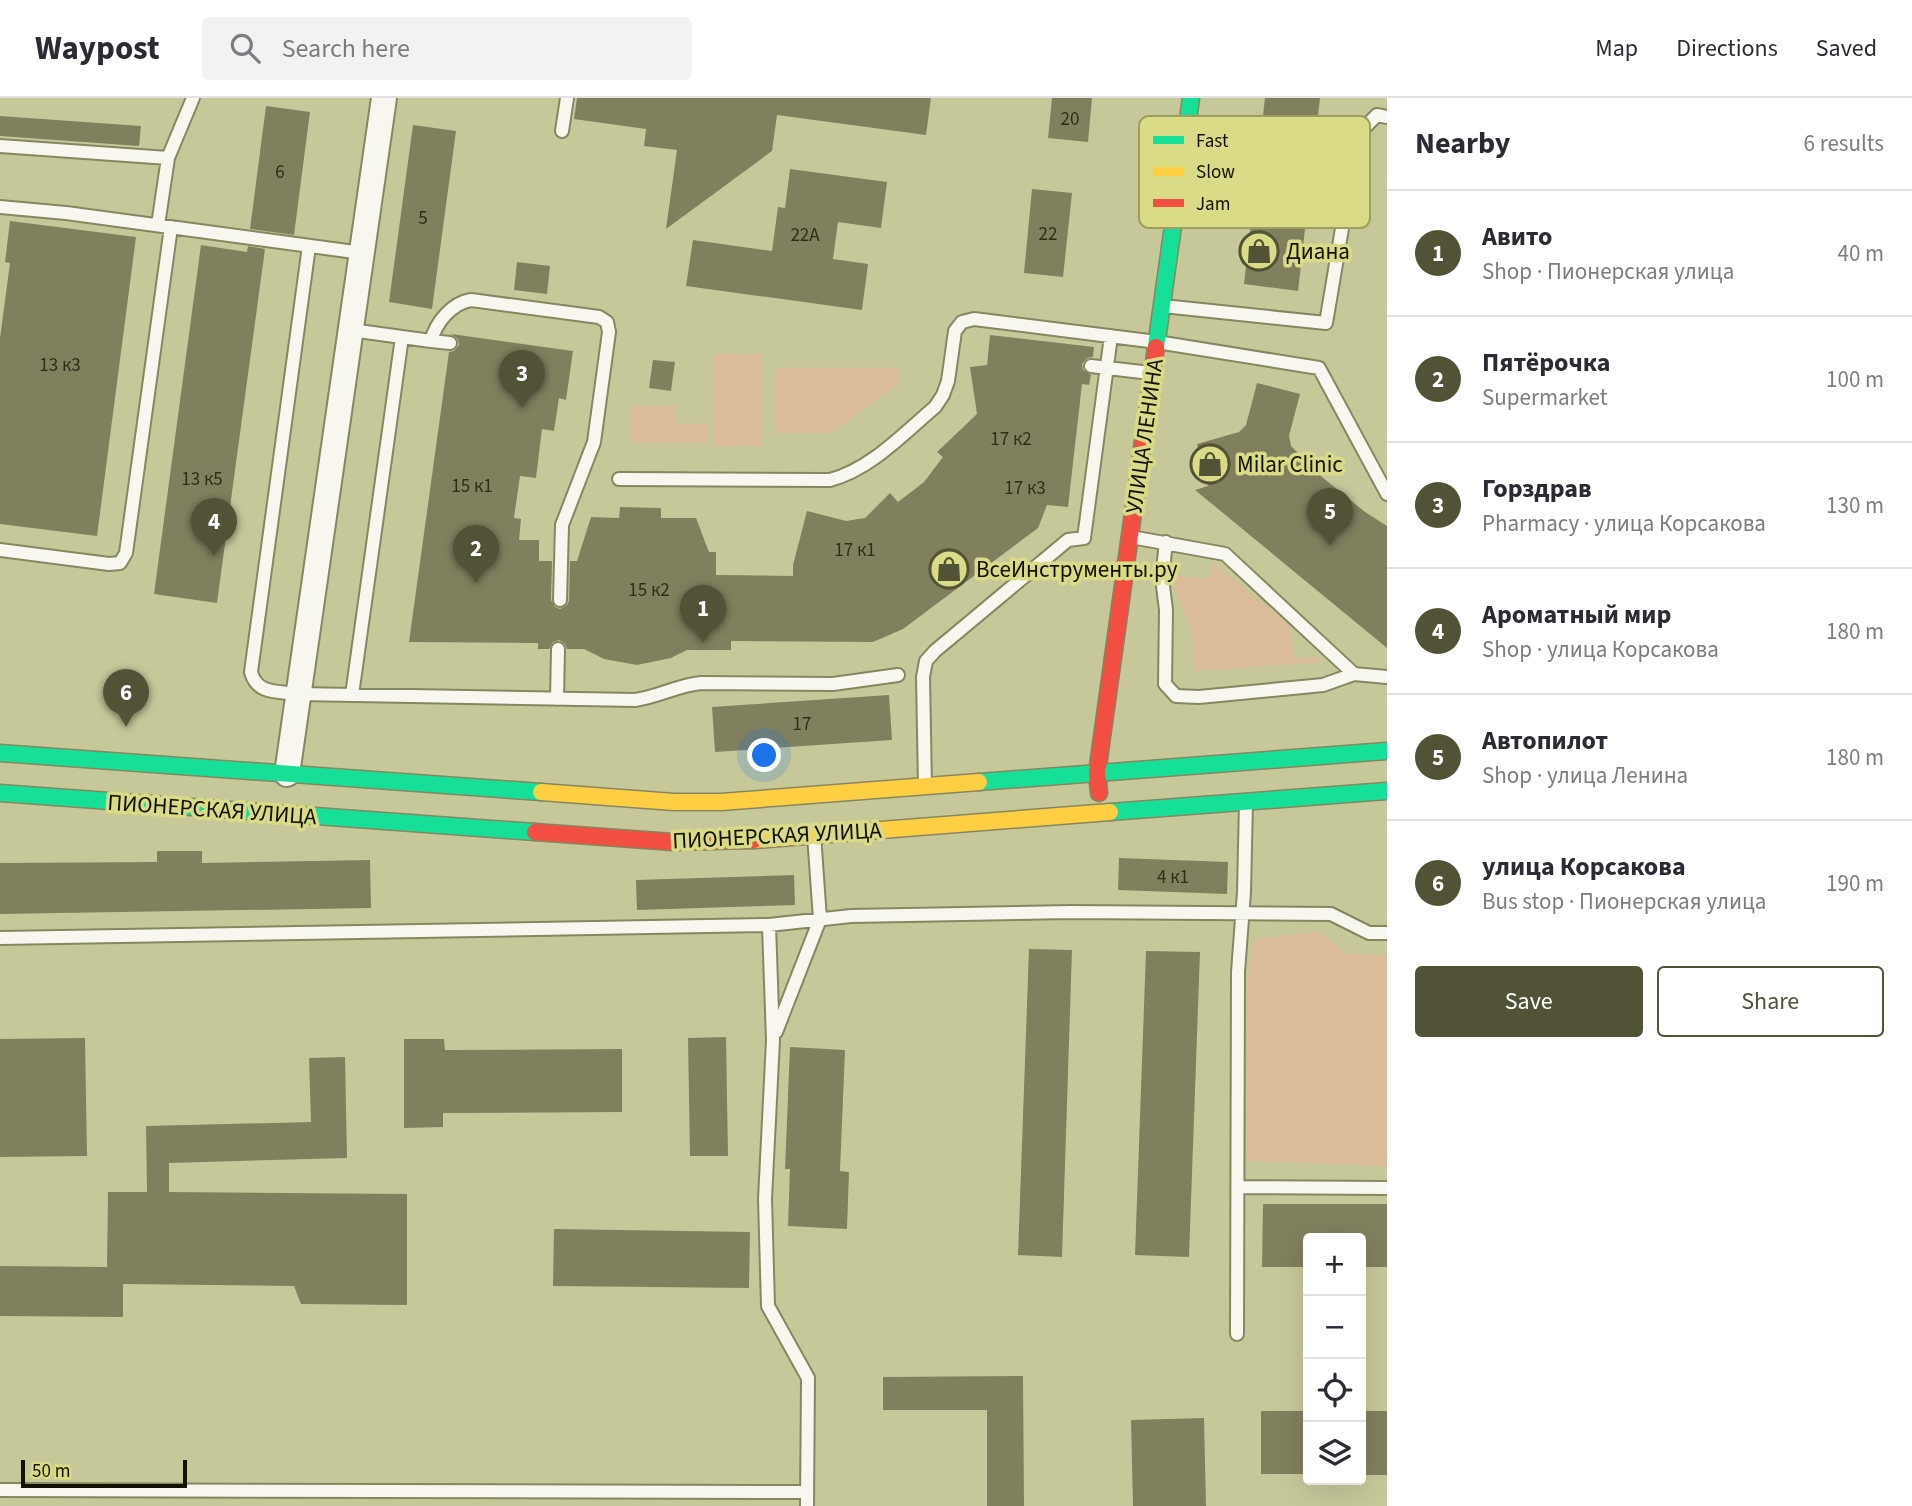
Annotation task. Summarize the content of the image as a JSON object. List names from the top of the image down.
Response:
{
  "streets": {
    "main road": ["УЛИЦА ЛЕНИНА", "ПИОНЕРСКАЯ УЛИЦА"]
  },
  "crossings": [
    ["УЛИЦА ЛЕНИНА", "ПИОНЕРСКАЯ УЛИЦА"]
  ],
  "places": {
    "shop": ["Диана", "Milar Clinic", "ВсеИнструменты.ру"]
  },
  "house_numbers": [
    "20",
    "6",
    "5",
    "22",
    "22А",
    "13 к3",
    "17 к2",
    "13 к5",
    "15 к1",
    "17 к3",
    "17 к1",
    "15 к2",
    "17",
    "4 к1"
  ],
  "legend": ["Fast", "Slow", "Jam"],
  "scale_bar": "50 m",
  "page": {
    "header": "Waypost",
    "search": "Search here",
    "nav": ["Map", "Directions", "Saved"],
    "heading": ["Nearby", "6 results"],
    "list": [
      {
        "mark": "1",
        "name": "Авито",
        "note": "Shop · Пионерская улица",
        "value": "40 m"
      },
      {
        "mark": "2",
        "name": "Пятёрочка",
        "note": "Supermarket",
        "value": "100 m"
      },
      {
        "mark": "3",
        "name": "Горздрав",
        "note": "Pharmacy · улица Корсакова",
        "value": "130 m"
      },
      {
        "mark": "4",
        "name": "Ароматный мир",
        "note": "Shop · улица Корсакова",
        "value": "180 m"
      },
      {
        "mark": "5",
        "name": "Автопилот",
        "note": "Shop · улица Ленина",
        "value": "180 m"
      },
      {
        "mark": "6",
        "name": "улица Корсакова",
        "note": "Bus stop · Пионерская улица",
        "value": "190 m"
      }
    ],
    "pins": [
      "3",
      "5",
      "4",
      "2",
      "1",
      "6"
    ],
    "buttons": ["Save", "Share"],
    "map_buttons": ["+", "−"],
    "scale": "50 m"
  }
}
